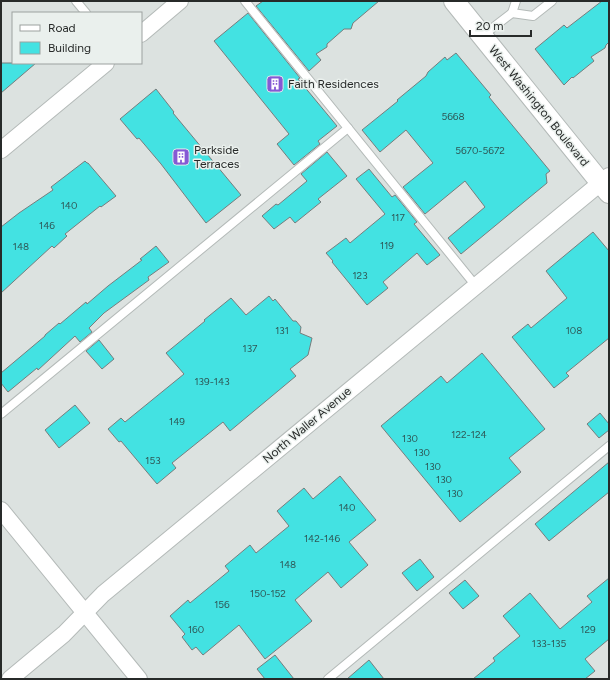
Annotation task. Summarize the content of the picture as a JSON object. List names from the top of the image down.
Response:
{
  "streets": {
    "street": ["West Washington Boulevard", "North Waller Avenue"]
  },
  "crossings": [
    ["West Washington Boulevard", "North Waller Avenue"]
  ],
  "places": {
    "building": ["Faith Residences", "Parkside Terraces"]
  },
  "house_numbers": [
    "5668",
    "5670-5672",
    "140",
    "117",
    "146",
    "119",
    "148",
    "123",
    "131",
    "108",
    "137",
    "139-143",
    "149",
    "122-124",
    "130",
    "130",
    "153",
    "130",
    "130",
    "130",
    "140",
    "142-146",
    "148",
    "150-152",
    "156",
    "160",
    "129",
    "133-135"
  ],
  "legend": ["Road", "Building"],
  "scale_bar": "20 m"
}
